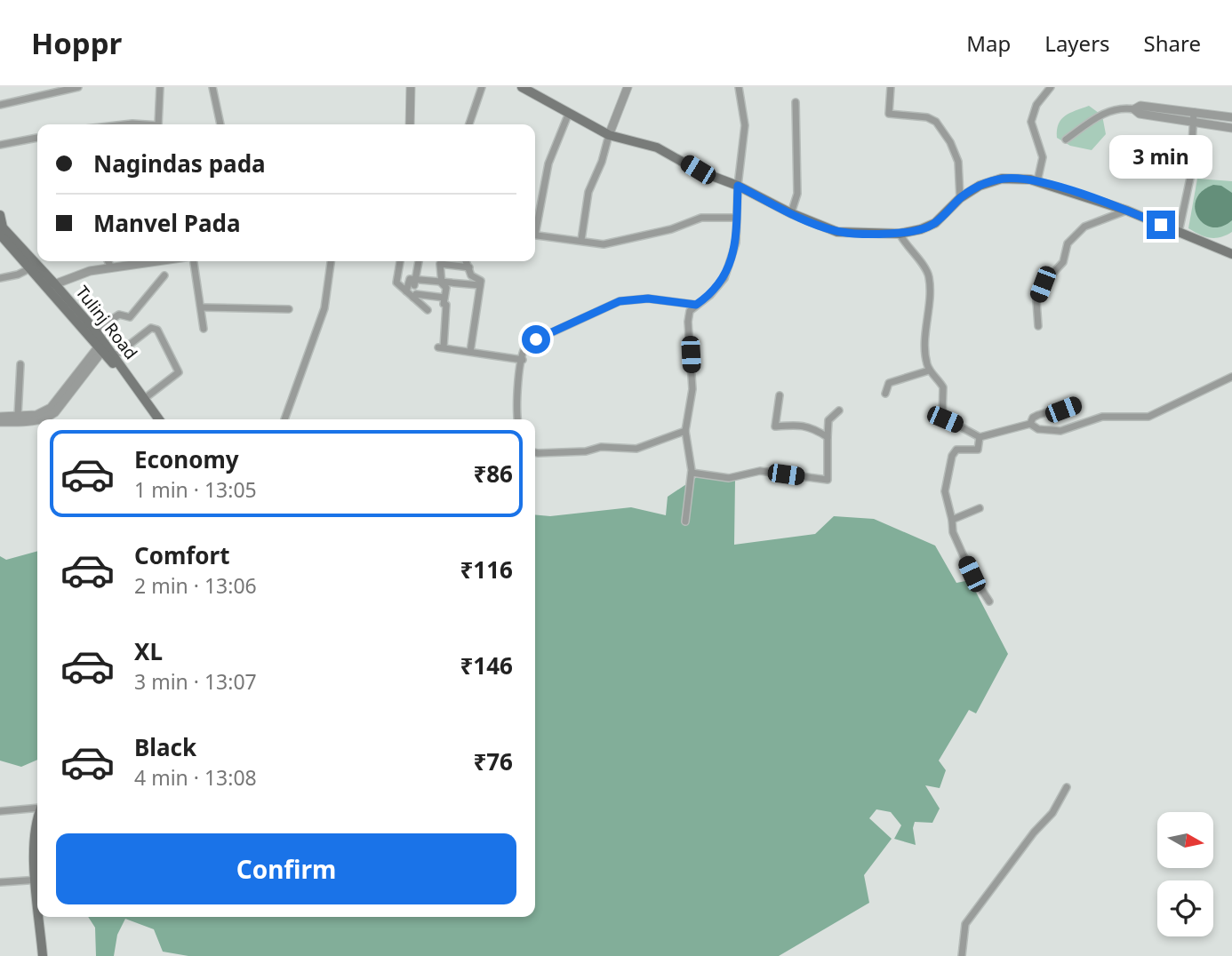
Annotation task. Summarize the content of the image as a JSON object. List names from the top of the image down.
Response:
{
  "streets": {
    "main road": ["Tulinj Road"]
  },
  "north": "right",
  "page": {
    "header": "Hoppr",
    "nav": ["Map", "Layers", "Share"],
    "banner": ["Nagindas pada", "Manvel Pada"],
    "bubble": "3 min",
    "list": [
      {
        "name": "Economy",
        "note": "1 min · 13:05",
        "value": "₹86"
      },
      {
        "name": "Comfort",
        "note": "2 min · 13:06",
        "value": "₹116"
      },
      {
        "name": "XL",
        "note": "3 min · 13:07",
        "value": "₹146"
      },
      {
        "name": "Black",
        "note": "4 min · 13:08",
        "value": "₹76"
      }
    ],
    "buttons": "Confirm"
  }
}
